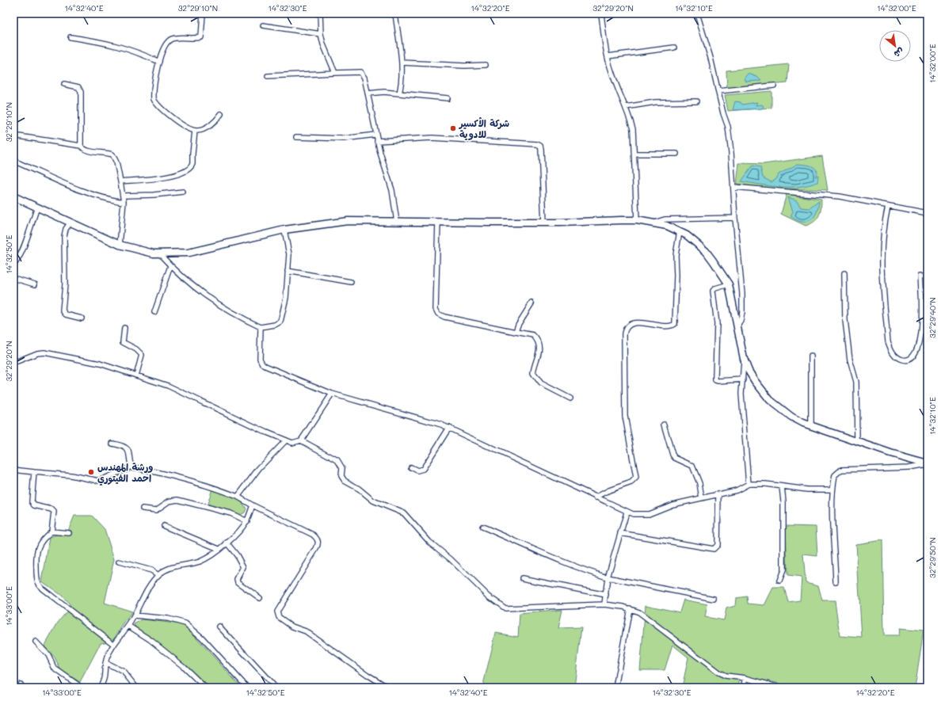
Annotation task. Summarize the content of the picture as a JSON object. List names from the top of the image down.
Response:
{
  "places": ["شركة الأكسير للادوية", "ورشة المهندس احمد الفيتوري"],
  "north": "bottom right",
  "coordinates": [
    "14°32'40\"E",
    "32°29'10\"N",
    "14°32'30\"E",
    "14°32'20\"E",
    "32°29'20\"N",
    "14°32'10\"E",
    "14°32'00\"E",
    "14°32'50\"E",
    "32°29'40\"N",
    "32°29'50\"N",
    "14°33'00\"E"
  ]
}
